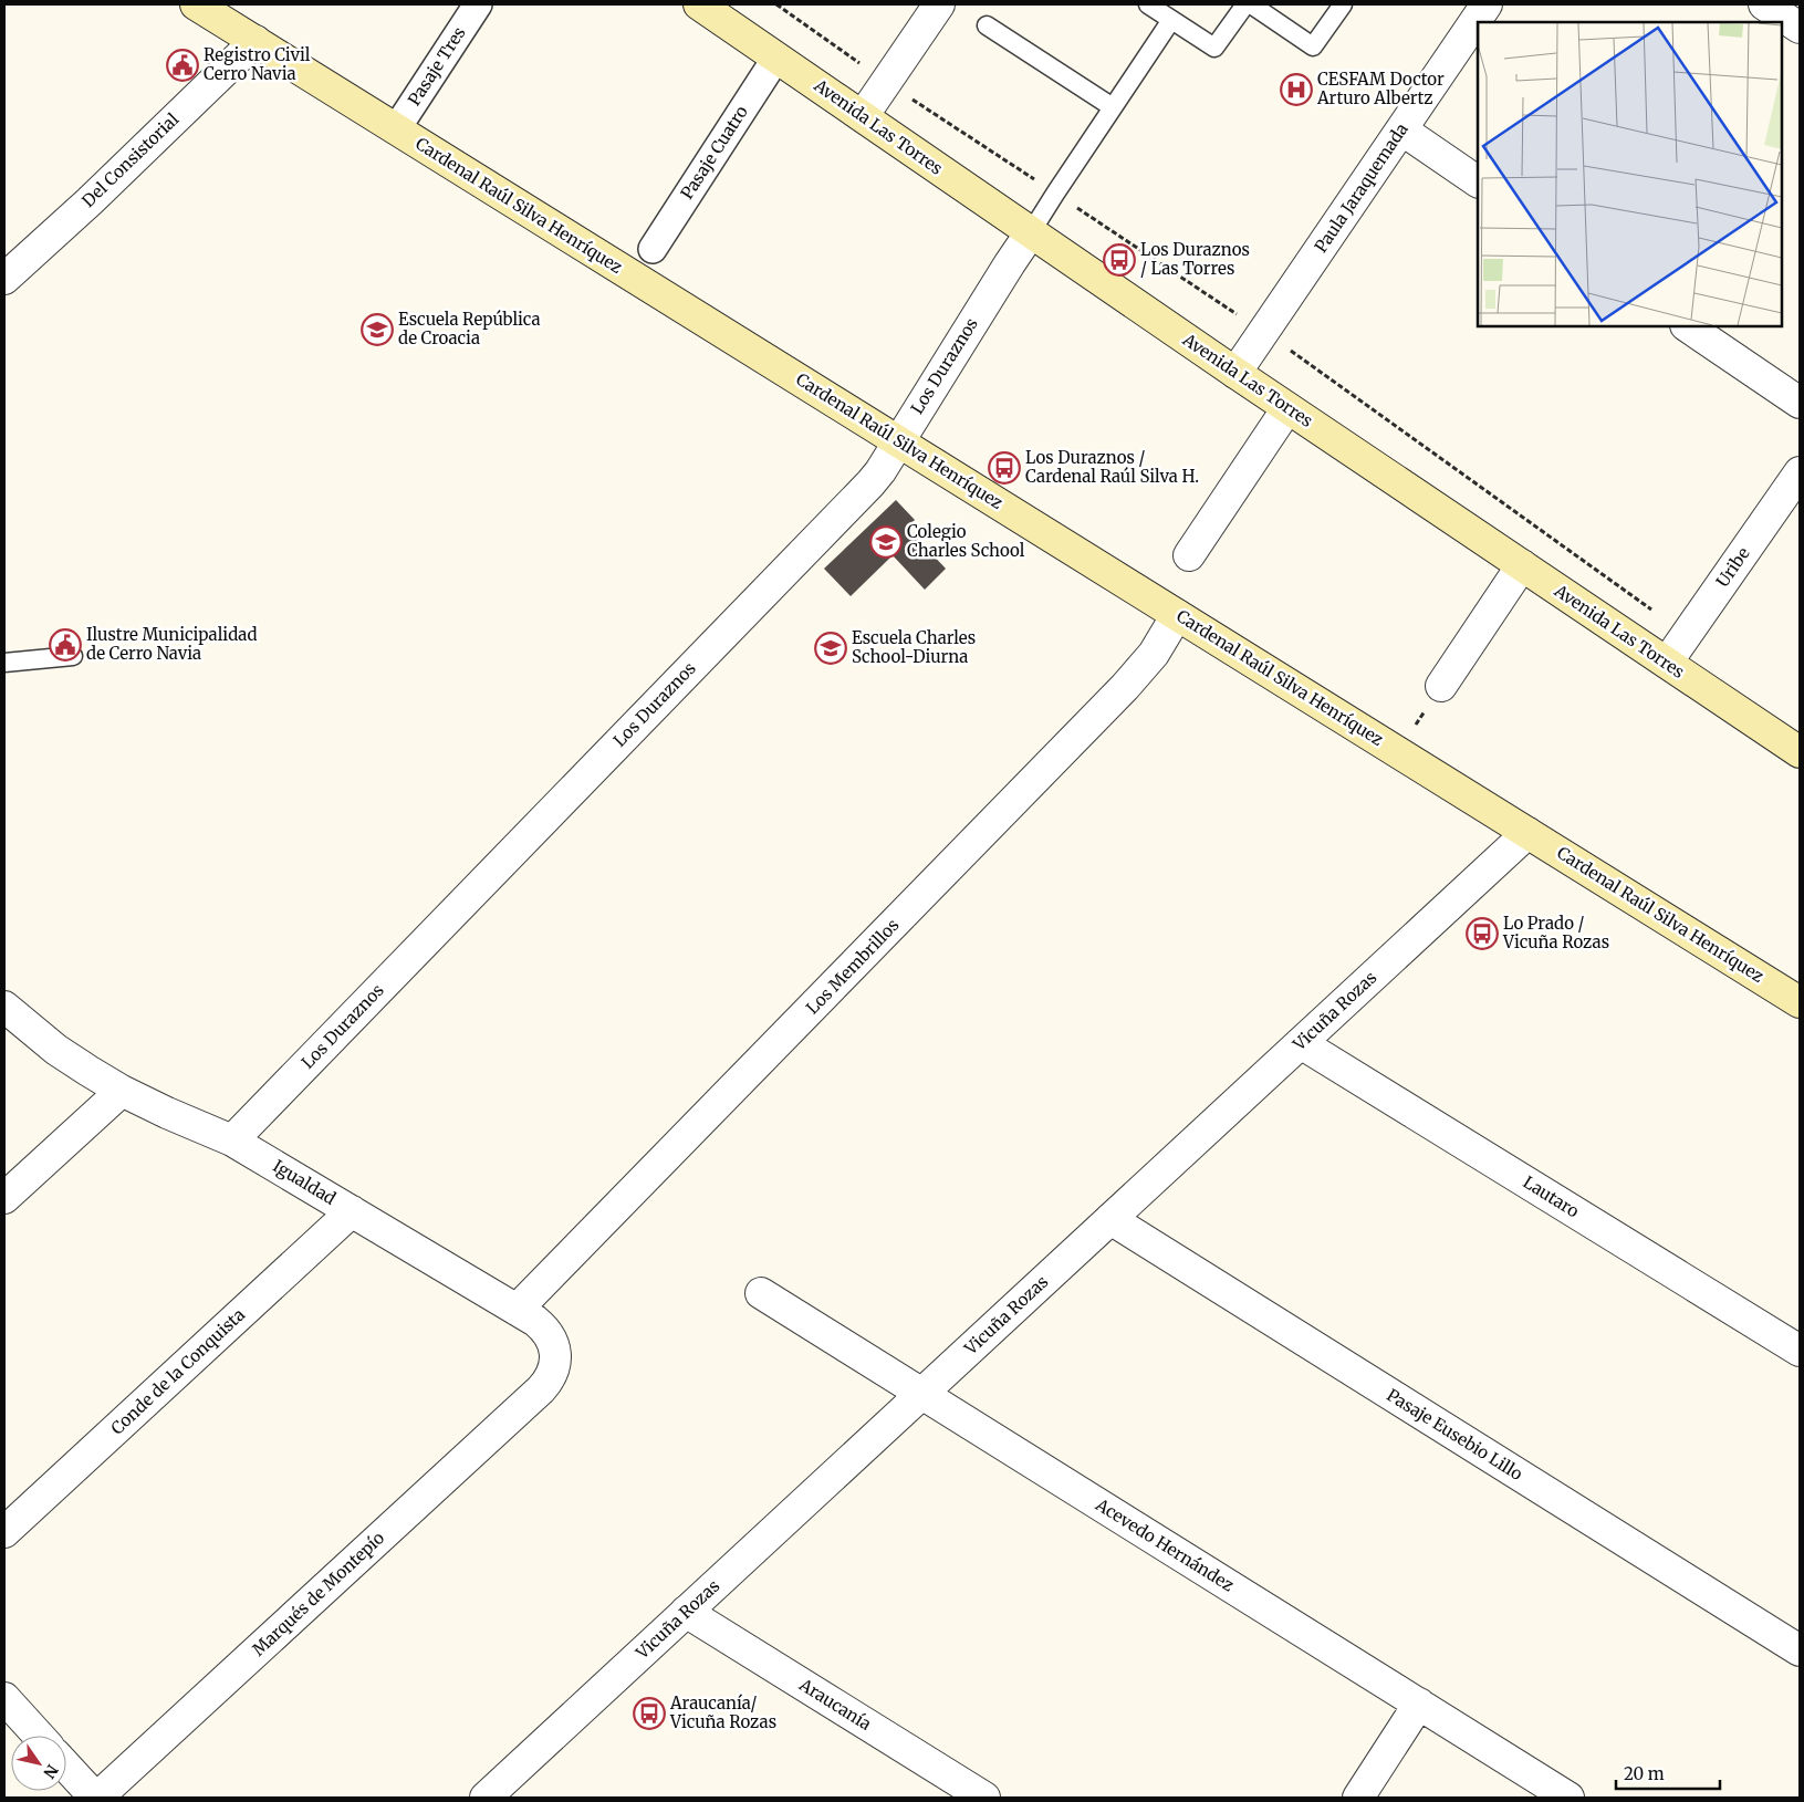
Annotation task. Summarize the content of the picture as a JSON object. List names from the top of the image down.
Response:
{
  "streets": {
    "main road": ["Avenida Las Torres", "Cardenal Raúl Silva Henríquez"],
    "street": [
      "Pasaje Tres",
      "Pasaje Cuatro",
      "Del Consistorial",
      "Paula Jaraquemada",
      "Los Duraznos",
      "Uribe",
      "Los Membrillos",
      "Vicuña Rozas",
      "Igualdad",
      "Lautaro",
      "Conde de la Conquista",
      "Pasaje Eusebio Lillo",
      "Acevedo Hernández",
      "Marqués de Montepío",
      "Araucanía"
    ]
  },
  "crossings": [
    ["Pasaje Tres", "Cardenal Raúl Silva Henríquez"],
    ["Avenida Las Torres", "Pasaje Cuatro"],
    ["Avenida Las Torres", "Paula Jaraquemada"],
    ["Avenida Las Torres", "Los Duraznos"],
    ["Avenida Las Torres", "Uribe"],
    ["Del Consistorial", "Cardenal Raúl Silva Henríquez"],
    ["Cardenal Raúl Silva Henríquez", "Los Duraznos"],
    ["Cardenal Raúl Silva Henríquez", "Los Membrillos"],
    ["Cardenal Raúl Silva Henríquez", "Vicuña Rozas"],
    ["Los Duraznos", "Igualdad"],
    ["Los Membrillos", "Igualdad"],
    ["Vicuña Rozas", "Lautaro"],
    ["Vicuña Rozas", "Pasaje Eusebio Lillo"],
    ["Vicuña Rozas", "Acevedo Hernández"],
    ["Vicuña Rozas", "Araucanía"],
    ["Igualdad", "Conde de la Conquista"],
    ["Igualdad", "Marqués de Montepío"]
  ],
  "places": {
    "public building": ["Registro Civil Cerro Navia", "Ilustre Municipalidad de Cerro Navia"],
    "hospital": ["CESFAM Doctor Arturo Albertz"],
    "bus stop": [
      "Los Duraznos / Las Torres",
      "Los Duraznos / Cardenal Raúl Silva H.",
      "Lo Prado / Vicuña Rozas",
      "Araucanía/ Vicuña Rozas"
    ],
    "school or university": ["Escuela República de Croacia", "Colegio Charles School", "Escuela Charles School-Diurna"]
  },
  "scale_bar": "20 m",
  "north": "bottom right"
}
